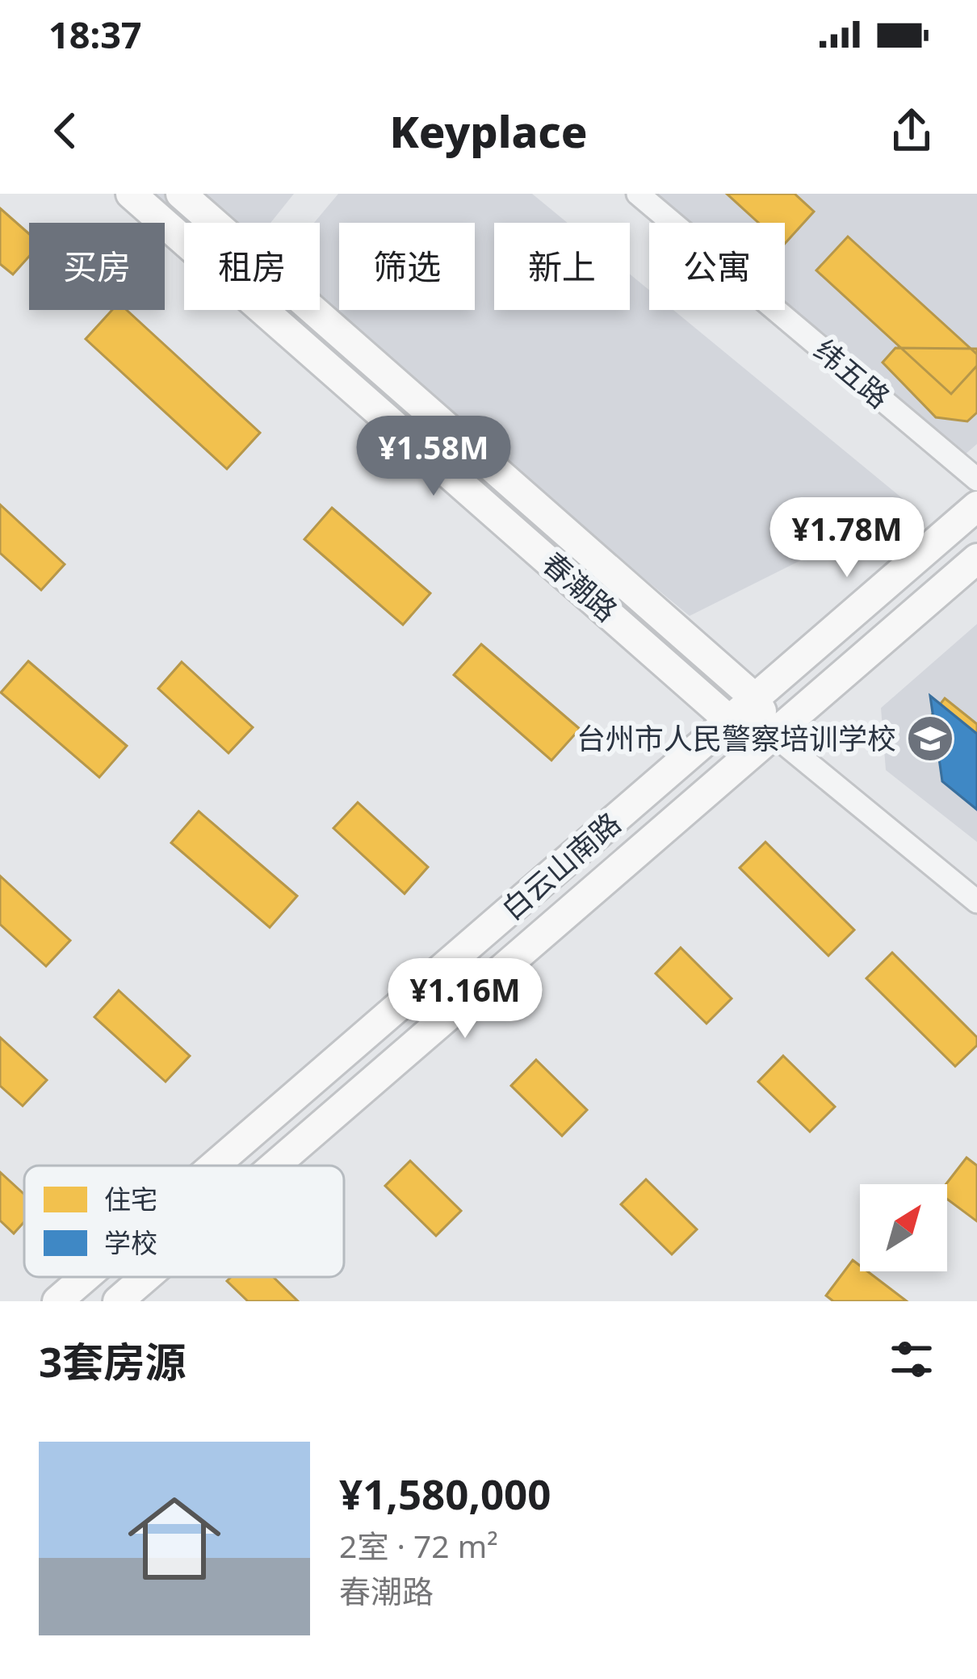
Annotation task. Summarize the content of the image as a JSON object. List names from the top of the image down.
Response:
{
  "streets": {
    "main road": ["春潮路", "白云山南路"],
    "street": ["纬五路"]
  },
  "crossings": [
    ["春潮路", "白云山南路"]
  ],
  "places": {
    "school or university": ["台州市人民警察培训学校"]
  },
  "legend": ["住宅", "学校"],
  "north": "top right",
  "page": {
    "status": "18:37",
    "header": "Keyplace",
    "chip": [
      "买房",
      "租房",
      "筛选",
      "新上",
      "公寓"
    ],
    "price": ["¥1.58M", "¥1.78M", "¥1.16M"],
    "heading": "3套房源",
    "list": [
      {
        "name": "¥1,580,000",
        "note": "2室 · 72 m² · 春潮路"
      }
    ]
  }
}
